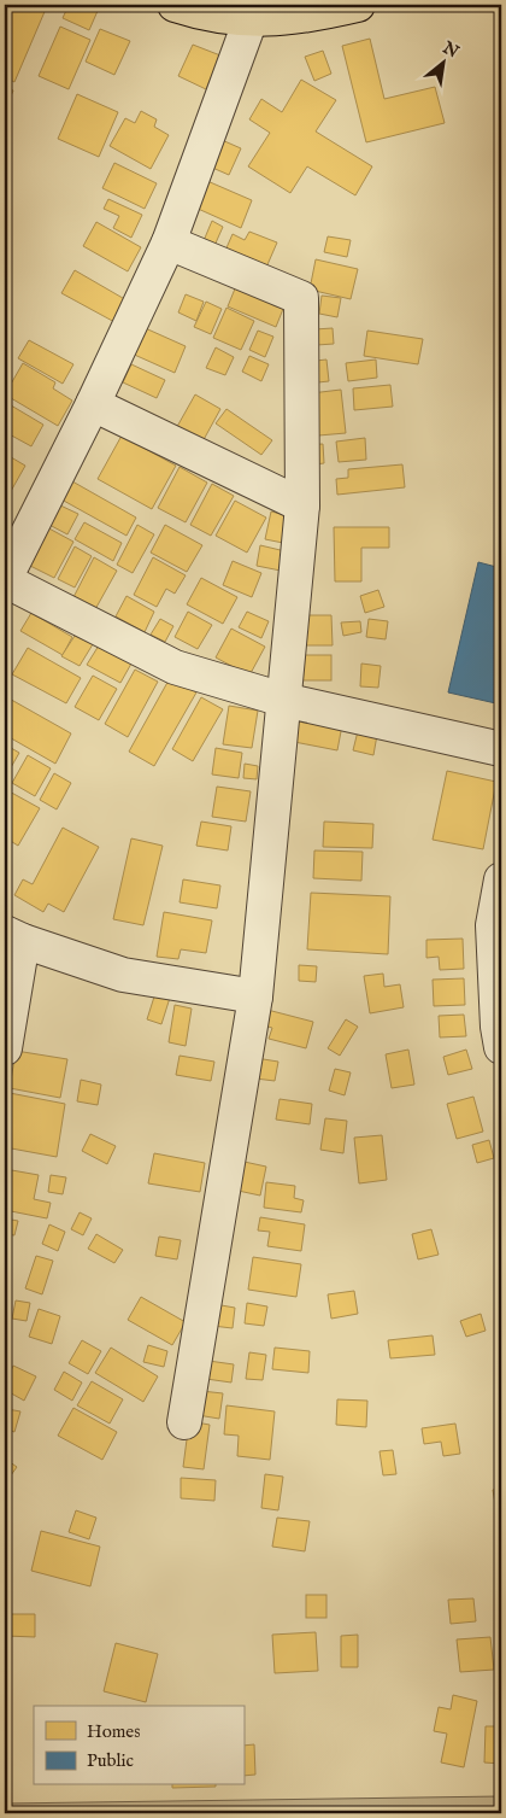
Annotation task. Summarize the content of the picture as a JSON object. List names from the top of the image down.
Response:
{
  "legend": ["Homes", "Public"],
  "north": "top right"
}
